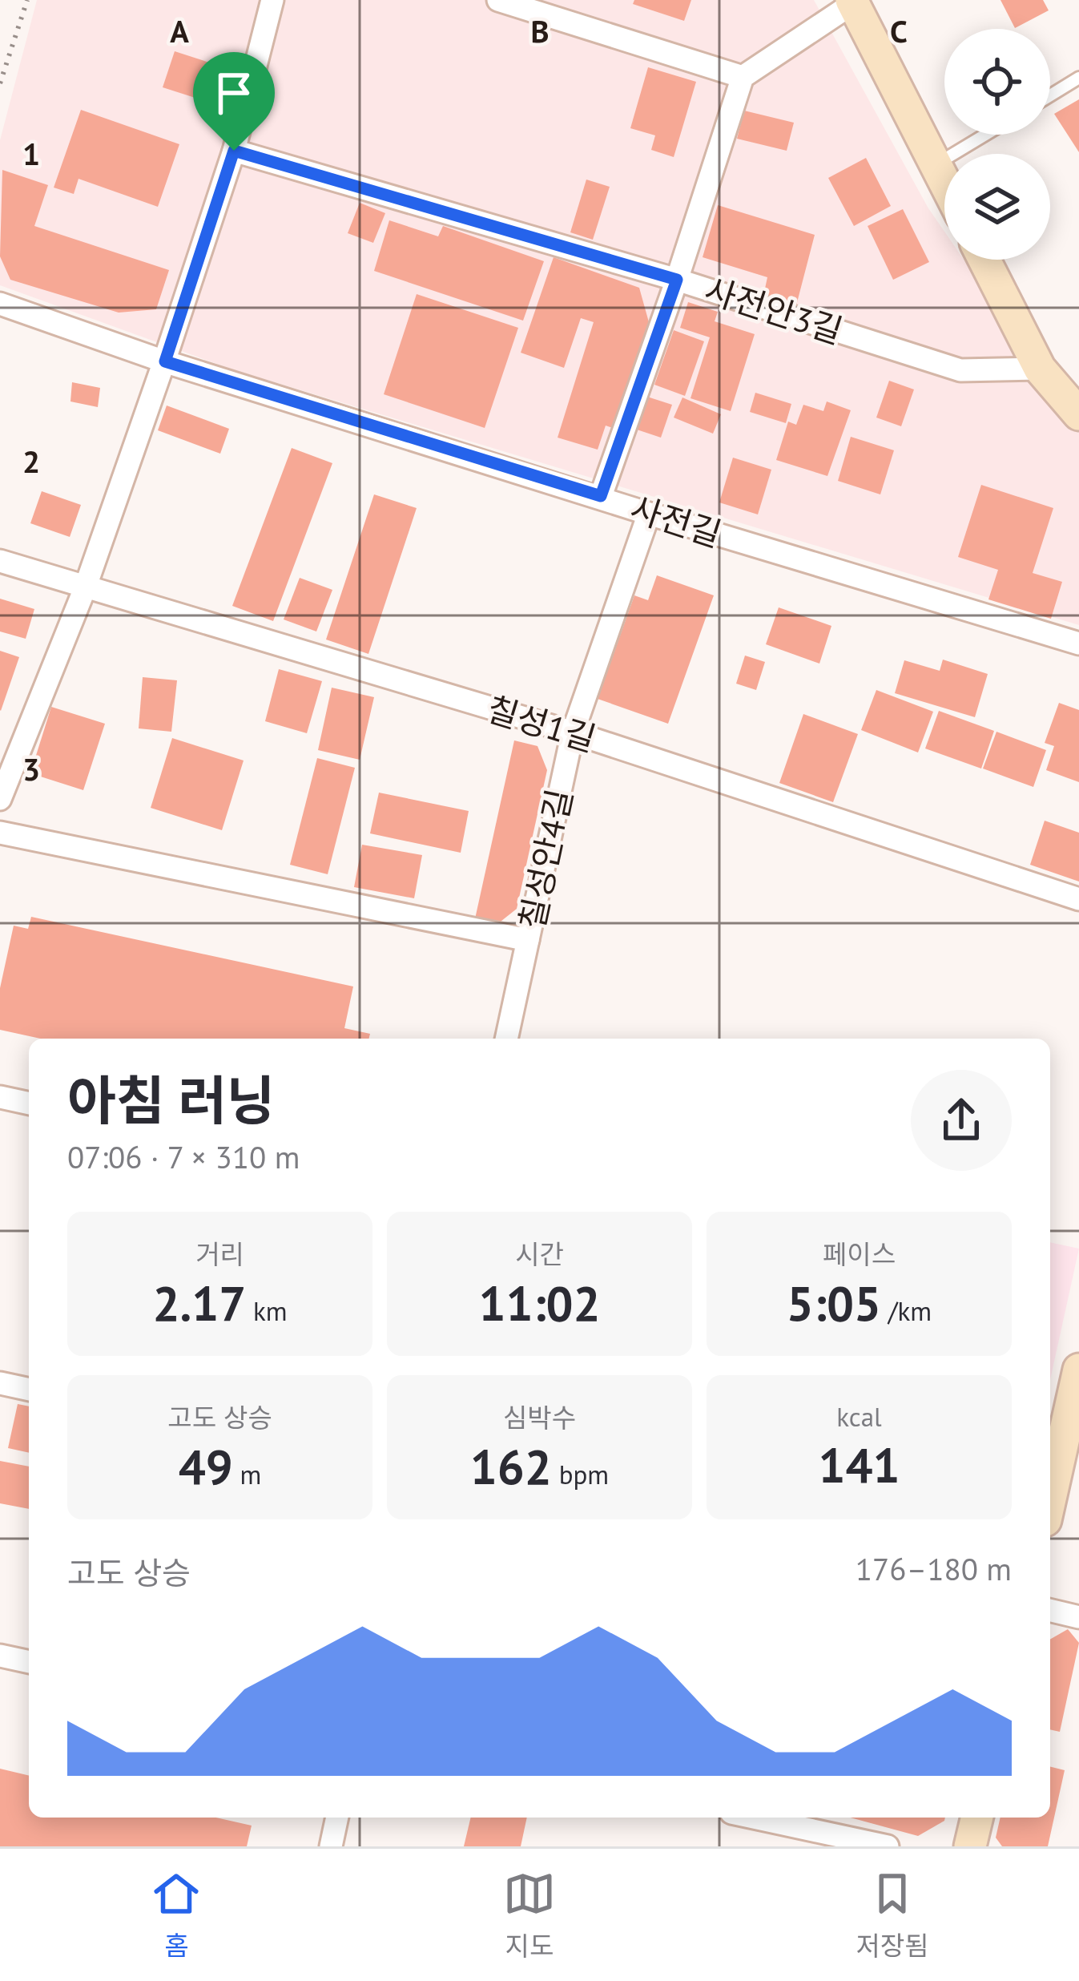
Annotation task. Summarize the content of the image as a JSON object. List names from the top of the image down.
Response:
{
  "streets": {
    "street": [
      "사전안3길",
      "사전길",
      "칠성1길",
      "칠성안4길"
    ]
  },
  "crossings": [
    ["사전길", "칠성안4길"],
    ["칠성1길", "칠성안4길"]
  ],
  "page": {
    "heading": ["아침 러닝", "07:06 · 7 × 310 m"],
    "stats": [
      ["거리", "2.17 km"],
      ["시간", "11:02"],
      ["페이스", "5:05 /km"],
      ["고도 상승", "49 m"],
      ["심박수", "162 bpm"],
      ["kcal", "141"]
    ],
    "chart": ["고도 상승", "176–180 m"],
    "tabs": ["홈", "지도", "저장됨"]
  },
  "grid": {
    "columns": ["A", "B", "C"],
    "rows": ["1", "2", "3"]
  }
}
